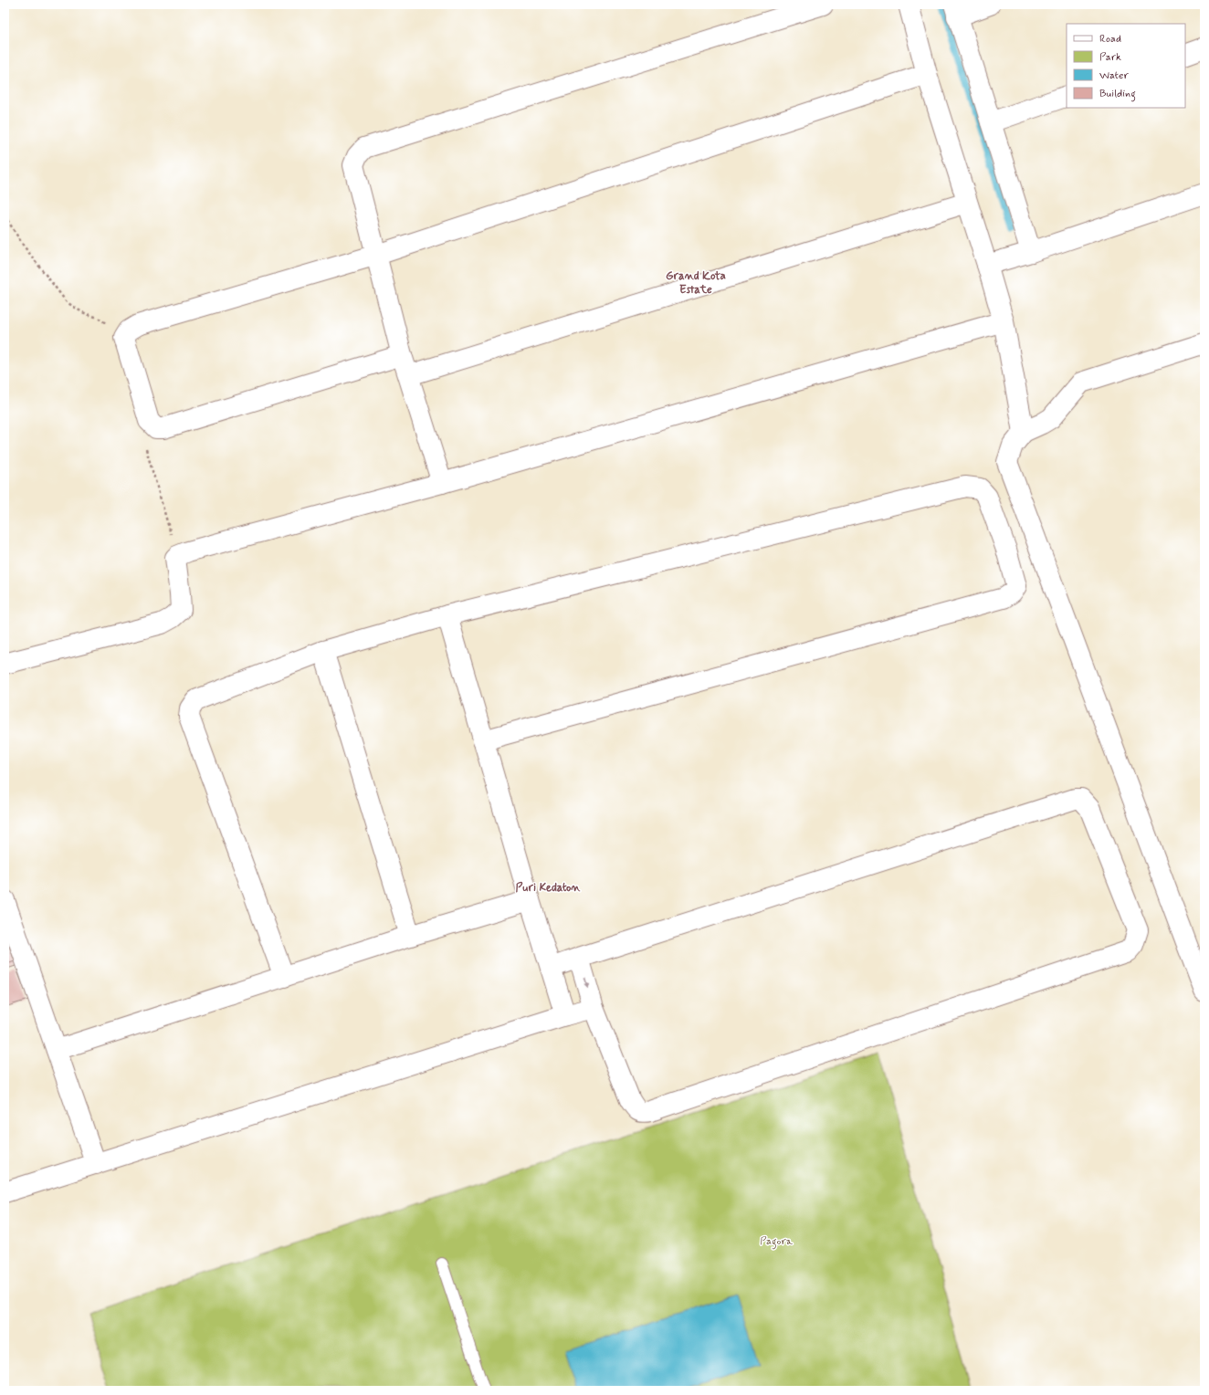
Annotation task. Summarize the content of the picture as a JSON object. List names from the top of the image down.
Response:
{
  "districts": ["Grand Kota Estate", "Puri Kedaton"],
  "parks": ["Pagora"],
  "legend": [
    "Road",
    "Park",
    "Water",
    "Building"
  ]
}
